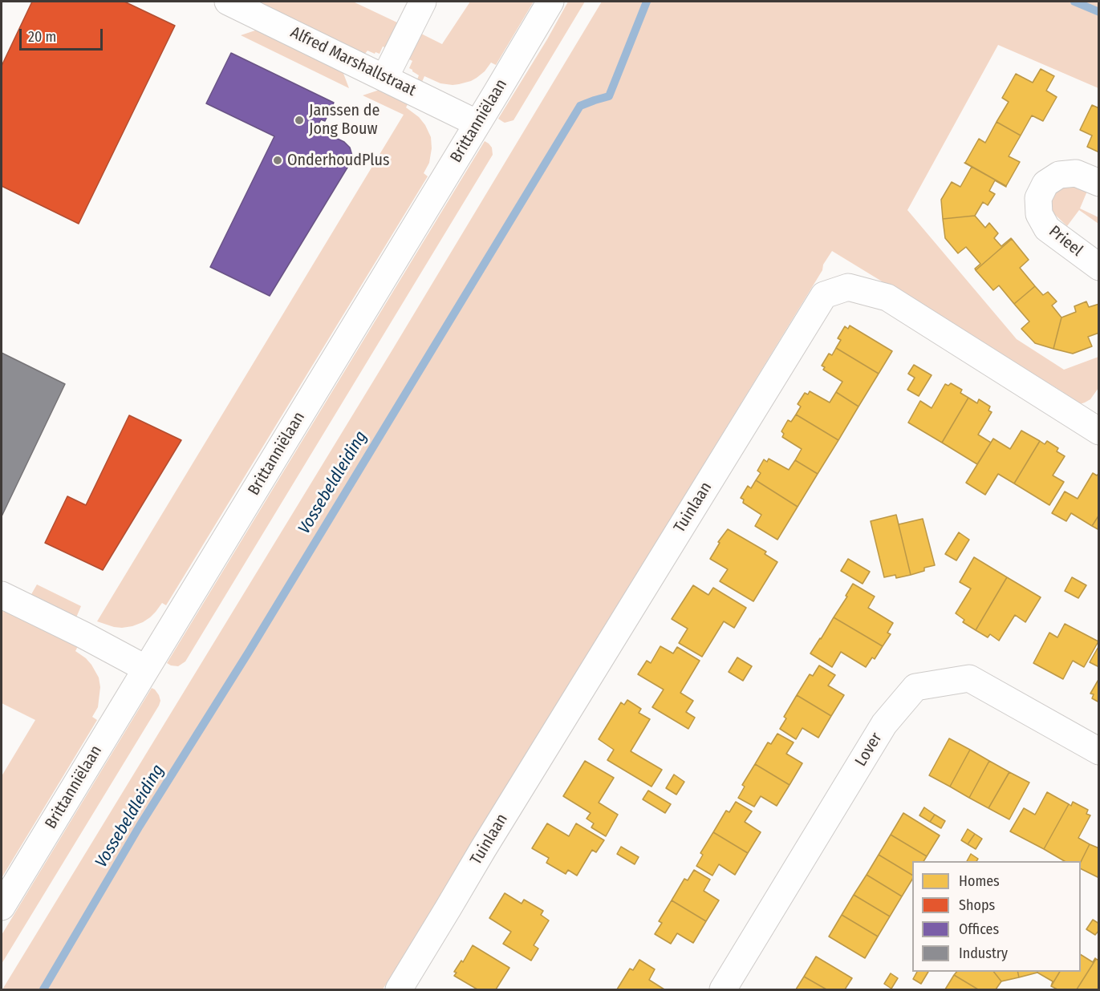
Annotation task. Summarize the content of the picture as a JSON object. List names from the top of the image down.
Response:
{
  "streets": {
    "street": [
      "Alfred Marshallstraat",
      "Brittanniëlaan",
      "Prieel",
      "Tuinlaan",
      "Lover"
    ]
  },
  "crossings": [
    ["Alfred Marshallstraat", "Brittanniëlaan"]
  ],
  "water": ["Vossebeldleiding"],
  "places": ["Janssen de Jong Bouw", "OnderhoudPlus"],
  "legend": [
    "Homes",
    "Shops",
    "Offices",
    "Industry"
  ],
  "scale_bar": "20 m"
}
